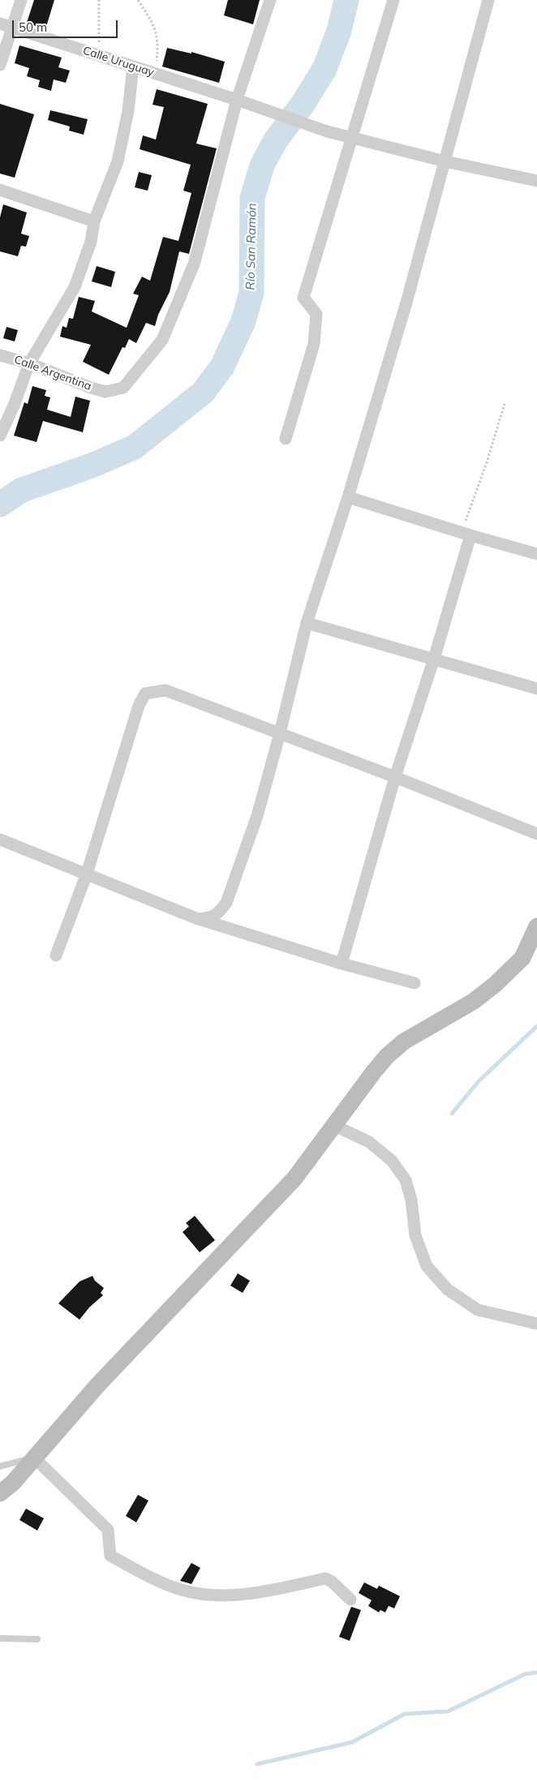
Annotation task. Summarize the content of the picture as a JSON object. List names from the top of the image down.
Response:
{
  "streets": {
    "street": ["Calle Uruguay", "Calle Argentina"]
  },
  "crossings": [
    ["Calle Uruguay", "Calle Argentina"]
  ],
  "water": ["Río San Ramón"],
  "scale_bar": "50 m"
}
